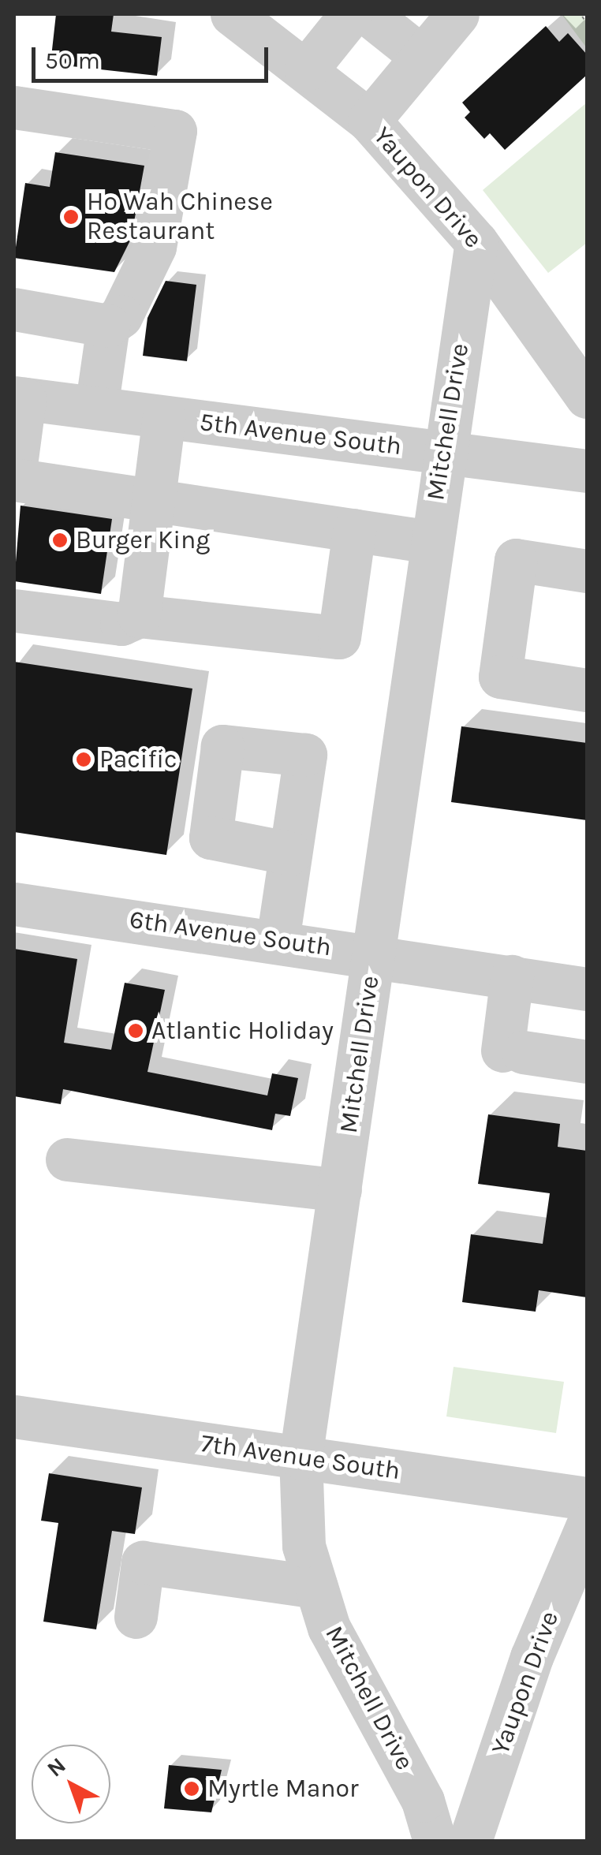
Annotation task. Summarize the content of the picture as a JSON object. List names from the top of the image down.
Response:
{
  "streets": {
    "street": [
      "Yaupon Drive",
      "Mitchell Drive",
      "5th Avenue South",
      "6th Avenue South",
      "7th Avenue South"
    ]
  },
  "crossings": [
    ["Yaupon Drive", "Mitchell Drive"],
    ["Mitchell Drive", "5th Avenue South"],
    ["Mitchell Drive", "6th Avenue South"],
    ["Mitchell Drive", "7th Avenue South"]
  ],
  "places": [
    "Ho Wah Chinese Restaurant",
    "Burger King",
    "Pacific",
    "Atlantic Holiday",
    "Myrtle Manor"
  ],
  "scale_bar": "50 m",
  "north": "top left"
}
